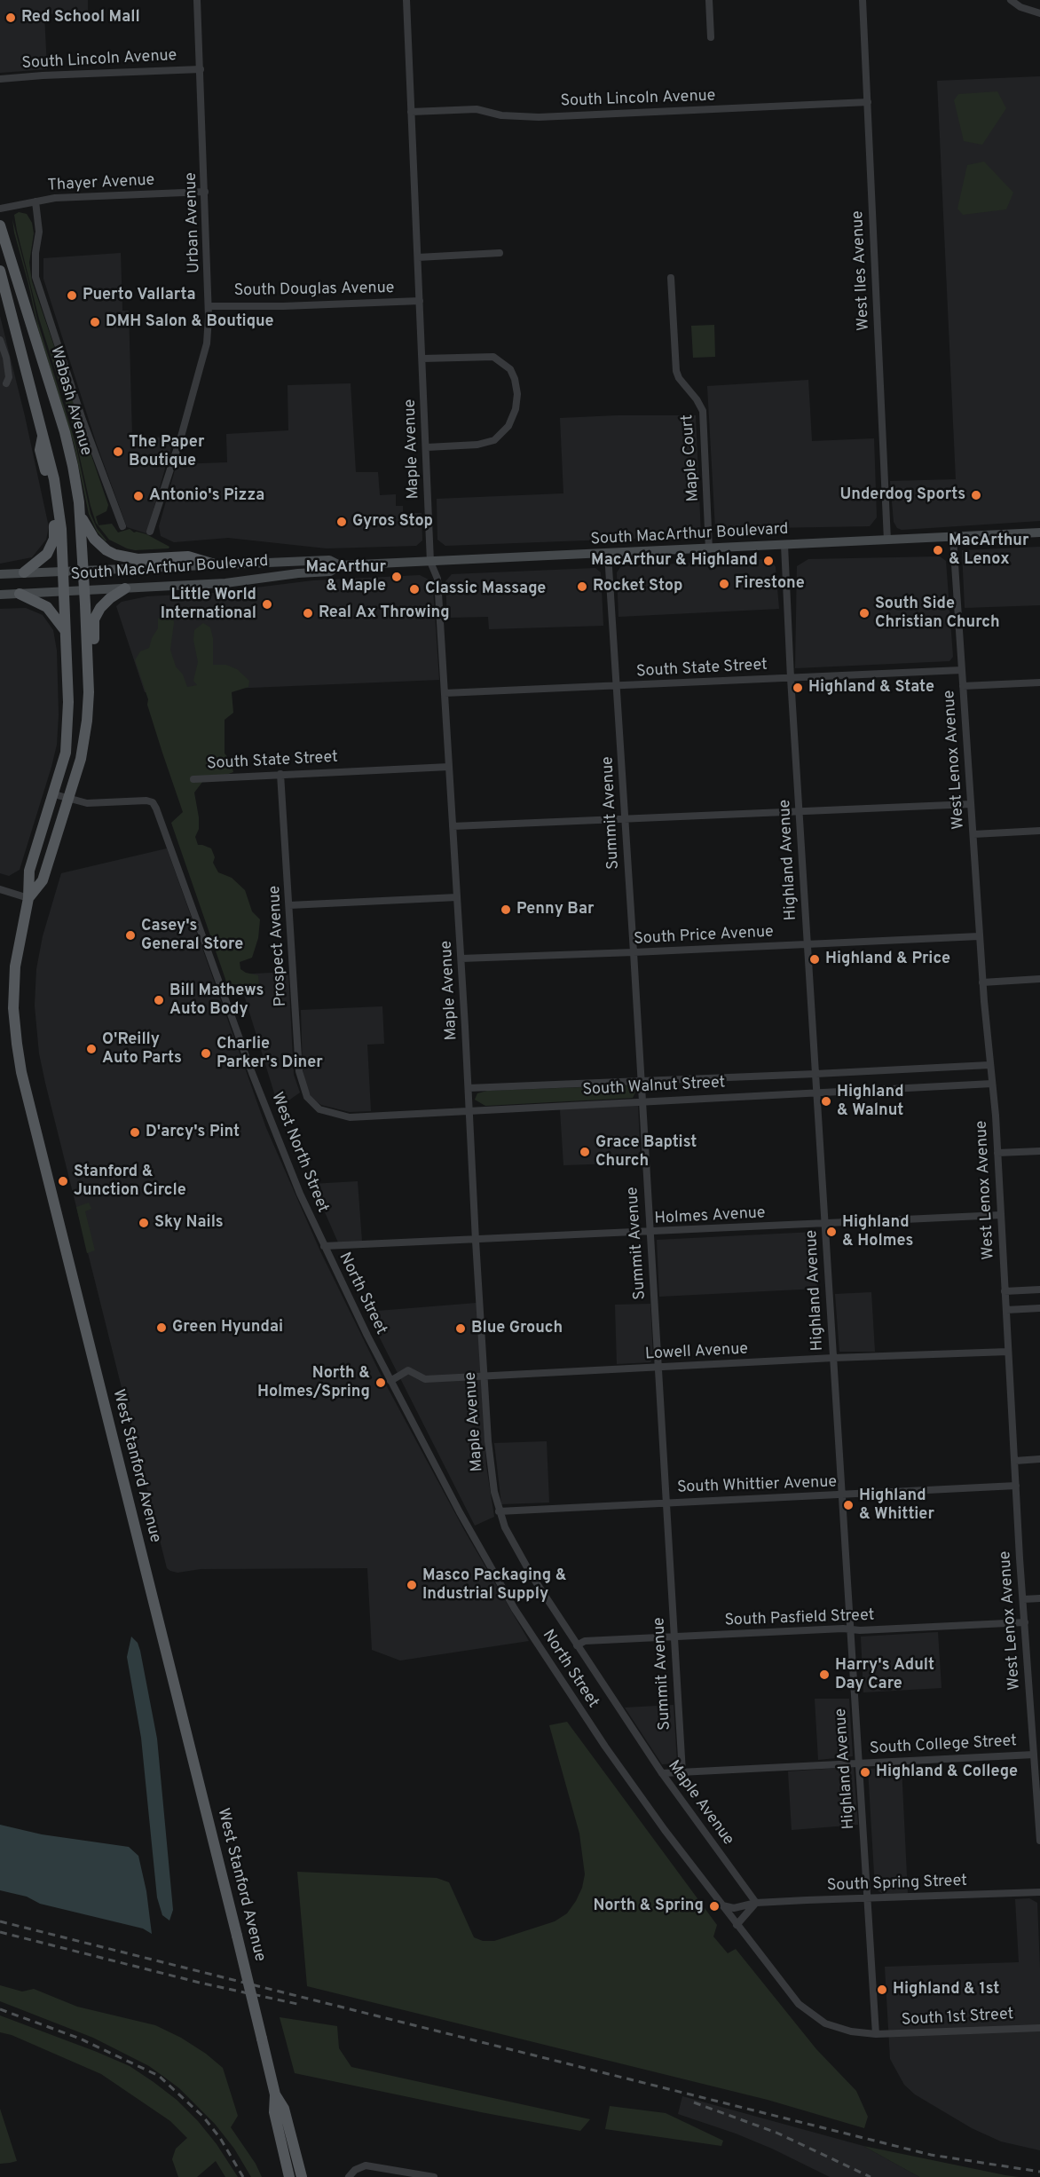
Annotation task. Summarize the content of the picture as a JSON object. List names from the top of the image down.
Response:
{
  "streets": {
    "main road": ["Wabash Avenue", "South MacArthur Boulevard", "West Stanford Avenue"],
    "street": [
      "South Lincoln Avenue",
      "Thayer Avenue",
      "Urban Avenue",
      "West Iles Avenue",
      "South Douglas Avenue",
      "Maple Avenue",
      "Maple Court",
      "South State Street",
      "West Lenox Avenue",
      "Summit Avenue",
      "Highland Avenue",
      "South Price Avenue",
      "Prospect Avenue",
      "South Walnut Street",
      "West North Street",
      "Holmes Avenue",
      "North Street",
      "Lowell Avenue",
      "South Whittier Avenue",
      "South Pasfield Street",
      "South College Street",
      "South Spring Street",
      "South 1st Street"
    ]
  },
  "crossings": [
    ["South Lincoln Avenue", "Urban Avenue"],
    ["South Lincoln Avenue", "West Iles Avenue"],
    ["South Lincoln Avenue", "Maple Avenue"],
    ["Thayer Avenue", "Urban Avenue"],
    ["Urban Avenue", "South Douglas Avenue"],
    ["West Iles Avenue", "South MacArthur Boulevard"],
    ["South Douglas Avenue", "Maple Avenue"],
    ["Wabash Avenue", "South MacArthur Boulevard"],
    ["Wabash Avenue", "West Stanford Avenue"],
    ["Maple Avenue", "South MacArthur Boulevard"],
    ["Maple Avenue", "South State Street"],
    ["Maple Avenue", "South Price Avenue"],
    ["Maple Avenue", "South Walnut Street"],
    ["Maple Avenue", "Holmes Avenue"],
    ["Maple Avenue", "Lowell Avenue"],
    ["Maple Avenue", "South Whittier Avenue"],
    ["Maple Avenue", "South Pasfield Street"],
    ["Maple Avenue", "South College Street"],
    ["Maple Avenue", "South Spring Street"],
    ["Maple Court", "South MacArthur Boulevard"],
    ["South MacArthur Boulevard", "West Lenox Avenue"],
    ["South MacArthur Boulevard", "Summit Avenue"],
    ["South MacArthur Boulevard", "Highland Avenue"],
    ["South MacArthur Boulevard", "West Stanford Avenue"],
    ["South State Street", "West Lenox Avenue"],
    ["South State Street", "Summit Avenue"],
    ["South State Street", "Highland Avenue"],
    ["South State Street", "Prospect Avenue"],
    ["West Lenox Avenue", "South Price Avenue"],
    ["West Lenox Avenue", "South Walnut Street"],
    ["West Lenox Avenue", "Holmes Avenue"],
    ["West Lenox Avenue", "Lowell Avenue"],
    ["West Lenox Avenue", "South Whittier Avenue"],
    ["West Lenox Avenue", "South Pasfield Street"],
    ["West Lenox Avenue", "South College Street"],
    ["Summit Avenue", "South Price Avenue"],
    ["Summit Avenue", "South Walnut Street"],
    ["Summit Avenue", "Holmes Avenue"],
    ["Summit Avenue", "Lowell Avenue"],
    ["Summit Avenue", "South Whittier Avenue"],
    ["Summit Avenue", "South Pasfield Street"],
    ["Summit Avenue", "South College Street"],
    ["Highland Avenue", "South Price Avenue"],
    ["Highland Avenue", "South Walnut Street"],
    ["Highland Avenue", "Holmes Avenue"],
    ["Highland Avenue", "North Street"],
    ["Highland Avenue", "Lowell Avenue"],
    ["Highland Avenue", "South Whittier Avenue"],
    ["Highland Avenue", "South Pasfield Street"],
    ["Highland Avenue", "South College Street"],
    ["Highland Avenue", "South Spring Street"],
    ["Highland Avenue", "South 1st Street"],
    ["Prospect Avenue", "South Walnut Street"],
    ["West North Street", "Holmes Avenue"],
    ["West North Street", "North Street"],
    ["West North Street", "West Stanford Avenue"],
    ["Holmes Avenue", "North Street"],
    ["North Street", "Lowell Avenue"],
    ["North Street", "South Spring Street"],
    ["North Street", "South 1st Street"]
  ],
  "places": [
    "Red School Mall",
    "Puerto Vallarta",
    "DMH Salon & Boutique",
    "The Paper Boutique",
    "Underdog Sports",
    "Antonio's Pizza",
    "Gyros Stop",
    "MacArthur & Lenox",
    "MacArthur & Highland",
    "MacArthur & Maple",
    "Firestone",
    "Rocket Stop",
    "Classic Massage",
    "Little World International",
    "Real Ax Throwing",
    "South Side Christian Church",
    "Highland & State",
    "Penny Bar",
    "Casey's General Store",
    "Highland & Price",
    "Bill Mathews Auto Body",
    "O'Reilly Auto Parts",
    "Charlie Parker's Diner",
    "Highland & Walnut",
    "D'arcy's Pint",
    "Grace Baptist Church",
    "Stanford & Junction Circle",
    "Sky Nails",
    "Highland & Holmes",
    "Green Hyundai",
    "Blue Grouch",
    "North & Holmes/Spring",
    "Highland & Whittier",
    "Masco Packaging & Industrial Supply",
    "Harry's Adult Day Care",
    "Highland & College",
    "North & Spring",
    "Highland & 1st"
  ]
}
